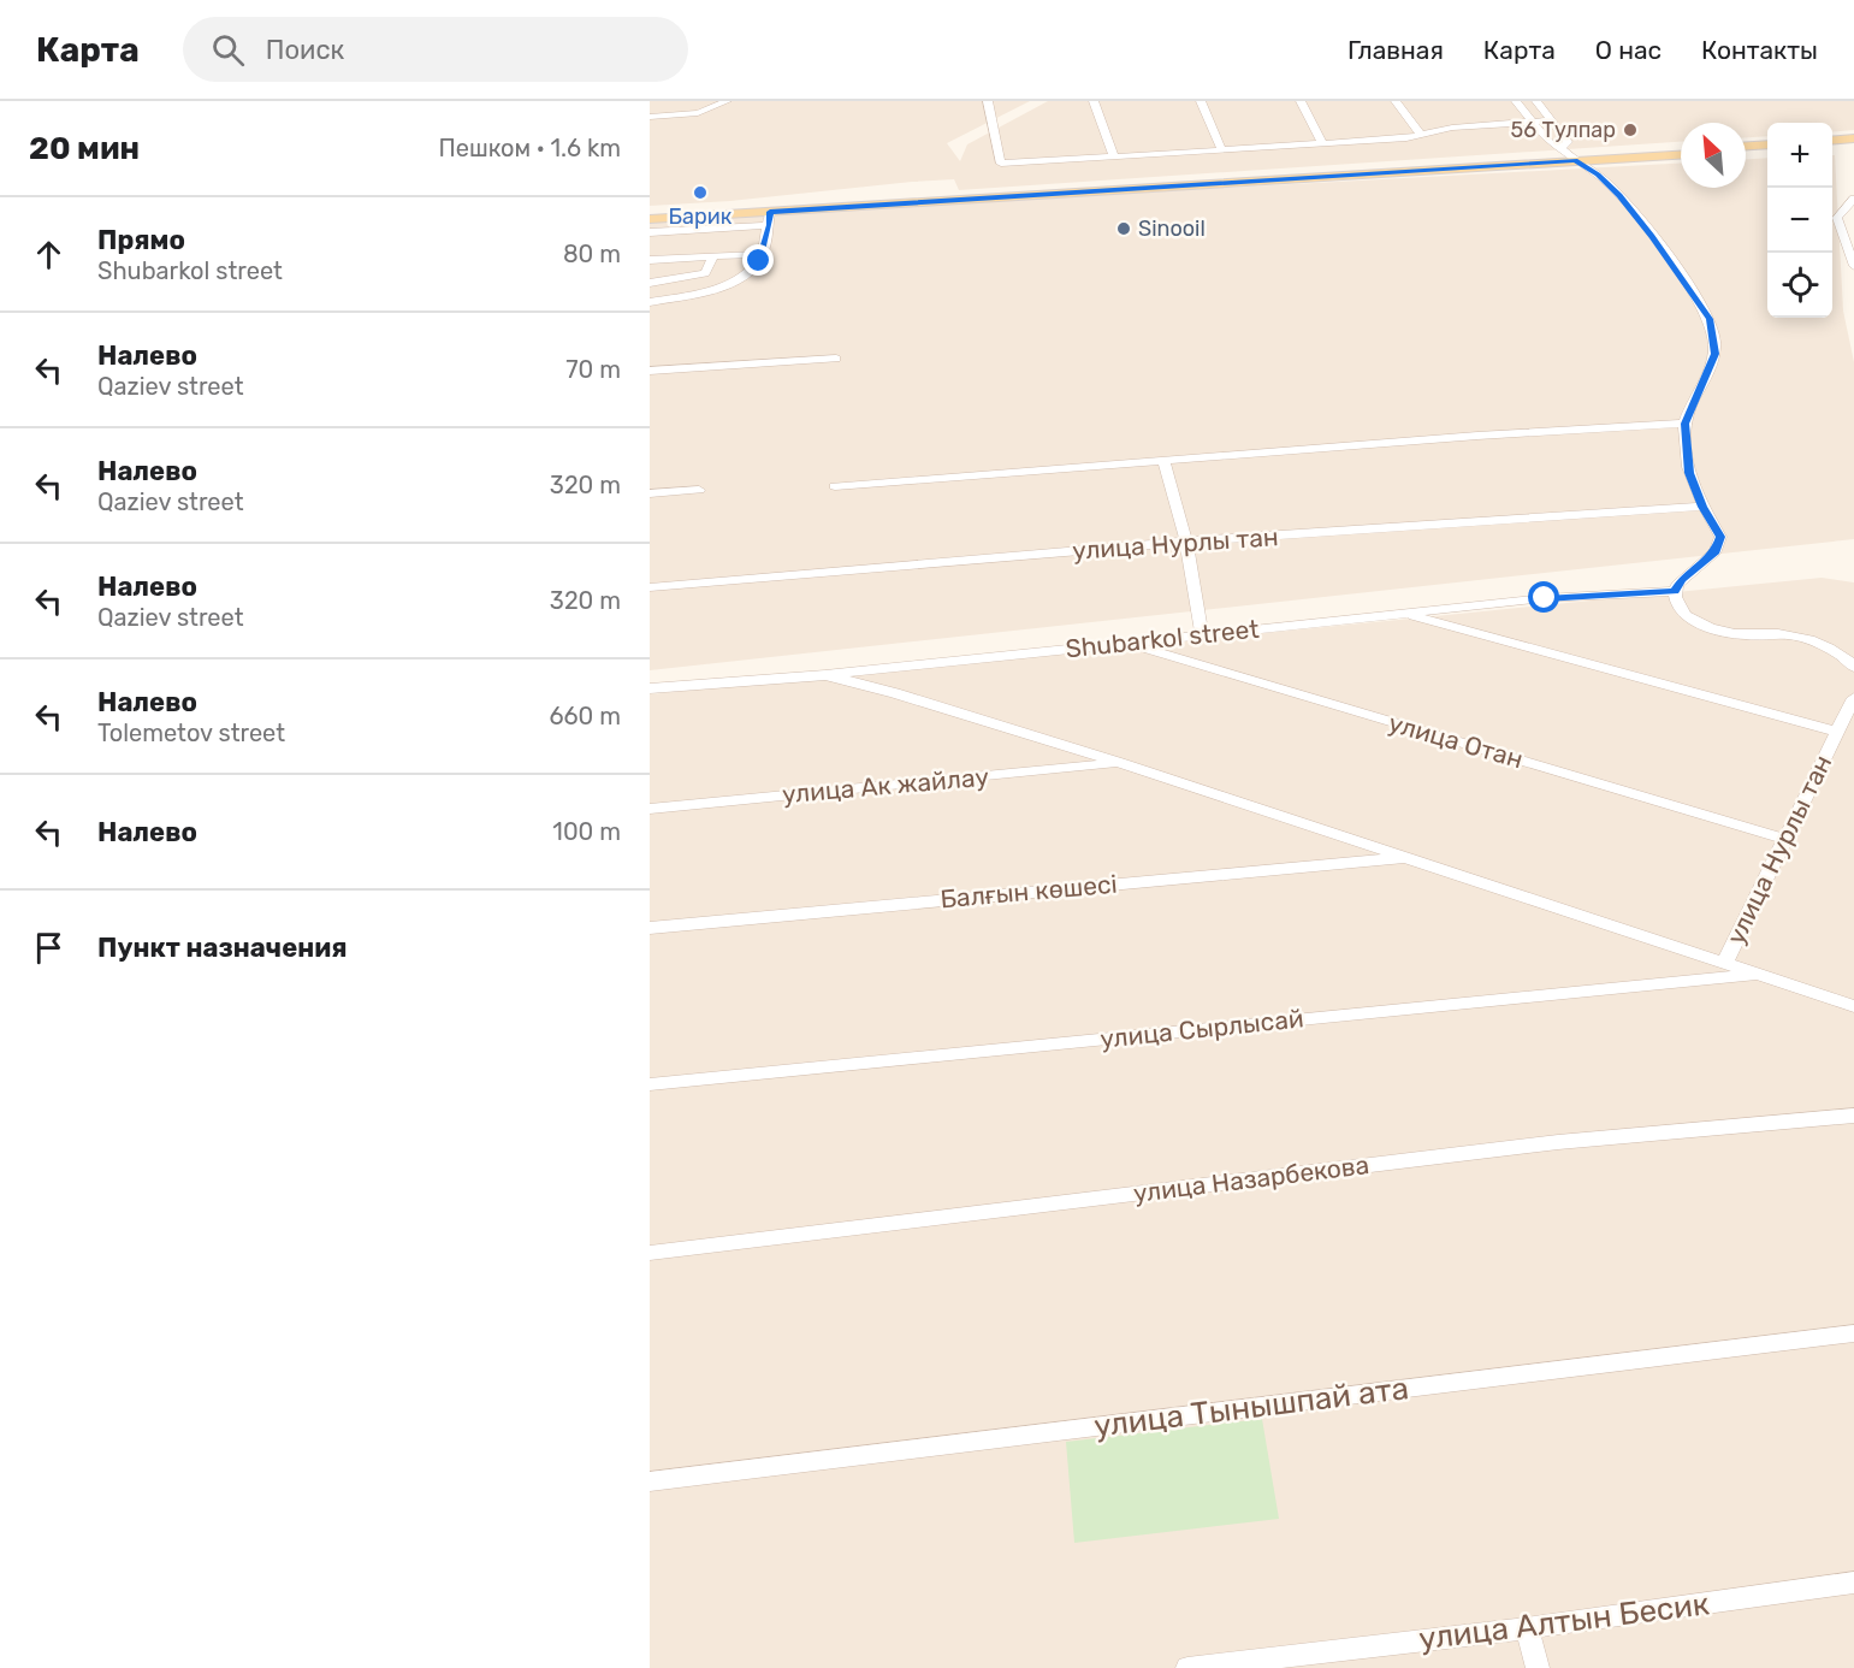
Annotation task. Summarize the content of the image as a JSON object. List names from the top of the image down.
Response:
{
  "streets": {
    "street": [
      "улица Нурлы тан",
      "Shubarkol street",
      "улица Отан",
      "улица Ак жайлау",
      "Балғын көшесі",
      "улица Сырлысай",
      "улица Назарбекова",
      "улица Тынышпай ата",
      "улица Алтын Бесик"
    ]
  },
  "crossings": [
    ["улица Нурлы тан", "улица Отан"],
    ["Shubarkol street", "улица Отан"]
  ],
  "places": ["56 Тулпар", "Барик", "Sinooil"],
  "north": "top left",
  "page": {
    "header": "Карта",
    "search": "Поиск",
    "nav": [
      "Главная",
      "Карта",
      "О нас",
      "Контакты"
    ],
    "heading": ["20 мин", "Пешком · 1.6 km"],
    "map_buttons": ["+", "−"],
    "list": [
      ["Прямо", "Shubarkol street", "80 m"],
      ["Налево", "Qaziev street", "70 m"],
      ["Налево", "Qaziev street", "320 m"],
      ["Налево", "Qaziev street", "320 m"],
      ["Налево", "Tolemetov street", "660 m"],
      ["Налево", "100 m"],
      "Пункт назначения"
    ]
  }
}
